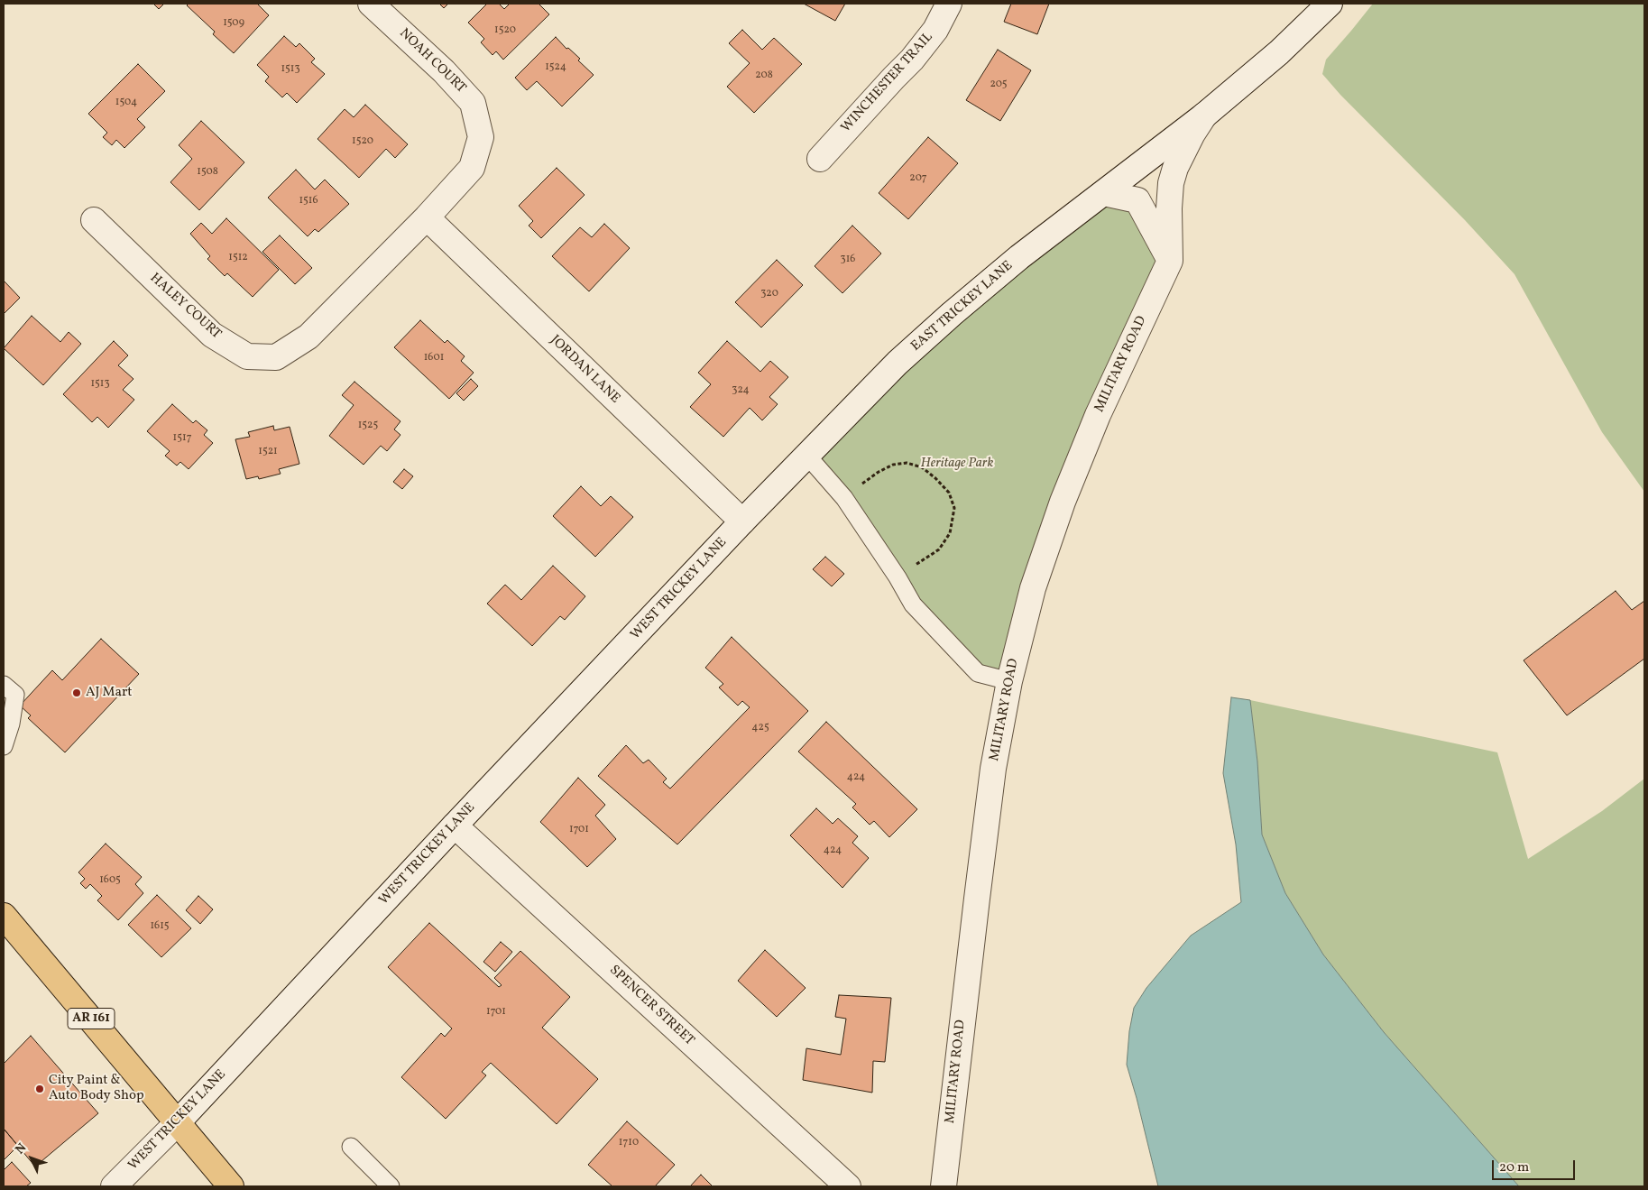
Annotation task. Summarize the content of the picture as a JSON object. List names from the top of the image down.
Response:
{
  "streets": {
    "main road": ["AR 161"],
    "street": [
      "NOAH COURT",
      "WINCHESTER TRAIL",
      "HALEY COURT",
      "EAST TRICKEY LANE",
      "MILITARY ROAD",
      "JORDAN LANE",
      "WEST TRICKEY LANE",
      "SPENCER STREET"
    ]
  },
  "crossings": [
    ["NOAH COURT", "HALEY COURT"],
    ["NOAH COURT", "JORDAN LANE"],
    ["HALEY COURT", "JORDAN LANE"],
    ["EAST TRICKEY LANE", "MILITARY ROAD"],
    ["EAST TRICKEY LANE", "JORDAN LANE"],
    ["EAST TRICKEY LANE", "WEST TRICKEY LANE"],
    ["JORDAN LANE", "WEST TRICKEY LANE"],
    ["WEST TRICKEY LANE", "SPENCER STREET"],
    ["WEST TRICKEY LANE", "AR 161"]
  ],
  "parks": ["Heritage Park"],
  "places": ["AJ Mart", "City Paint & Auto Body Shop"],
  "house_numbers": [
    "1509",
    "1520",
    "1524",
    "1513",
    "208",
    "205",
    "1504",
    "1520",
    "1508",
    "207",
    "1516",
    "1512",
    "316",
    "320",
    "1601",
    "1513",
    "324",
    "1525",
    "1517",
    "1521",
    "425",
    "424",
    "1701",
    "424",
    "1605",
    "1615",
    "1701",
    "1710"
  ],
  "scale_bar": "20 m",
  "north": "top left"
}
